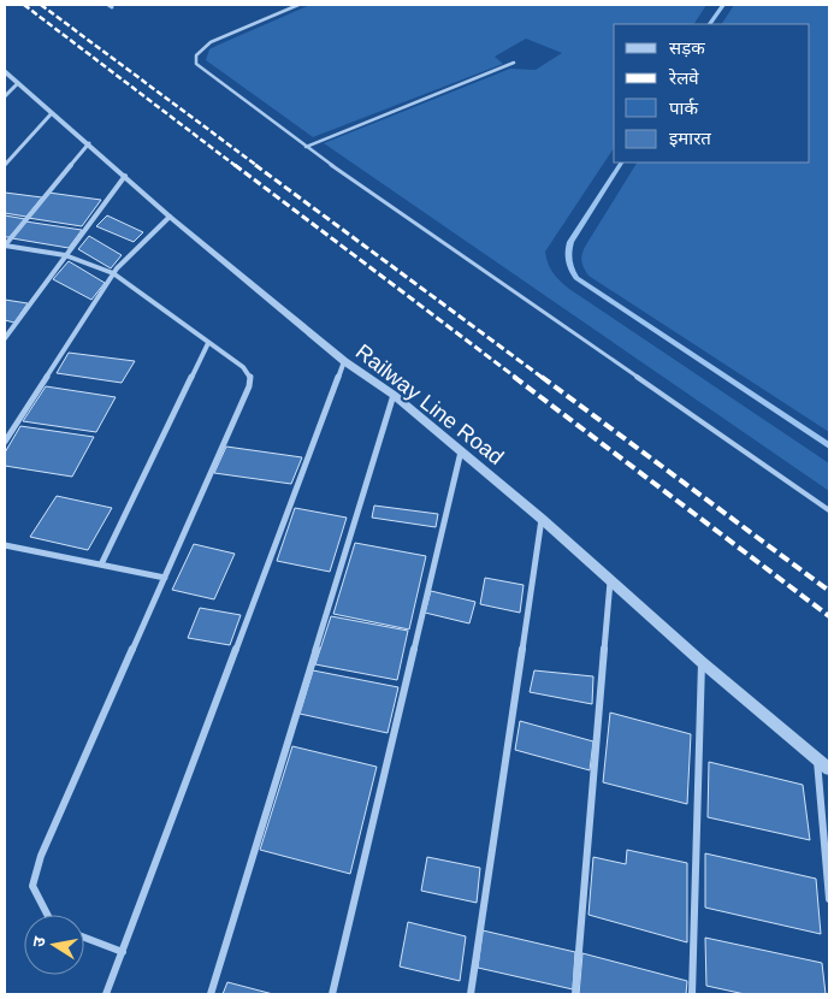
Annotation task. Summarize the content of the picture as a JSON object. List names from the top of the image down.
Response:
{
  "streets": {
    "street": ["Railway Line Road"]
  },
  "legend": [
    "सड़क",
    "रेलवे",
    "पार्क",
    "इमारत"
  ],
  "north": "left"
}
